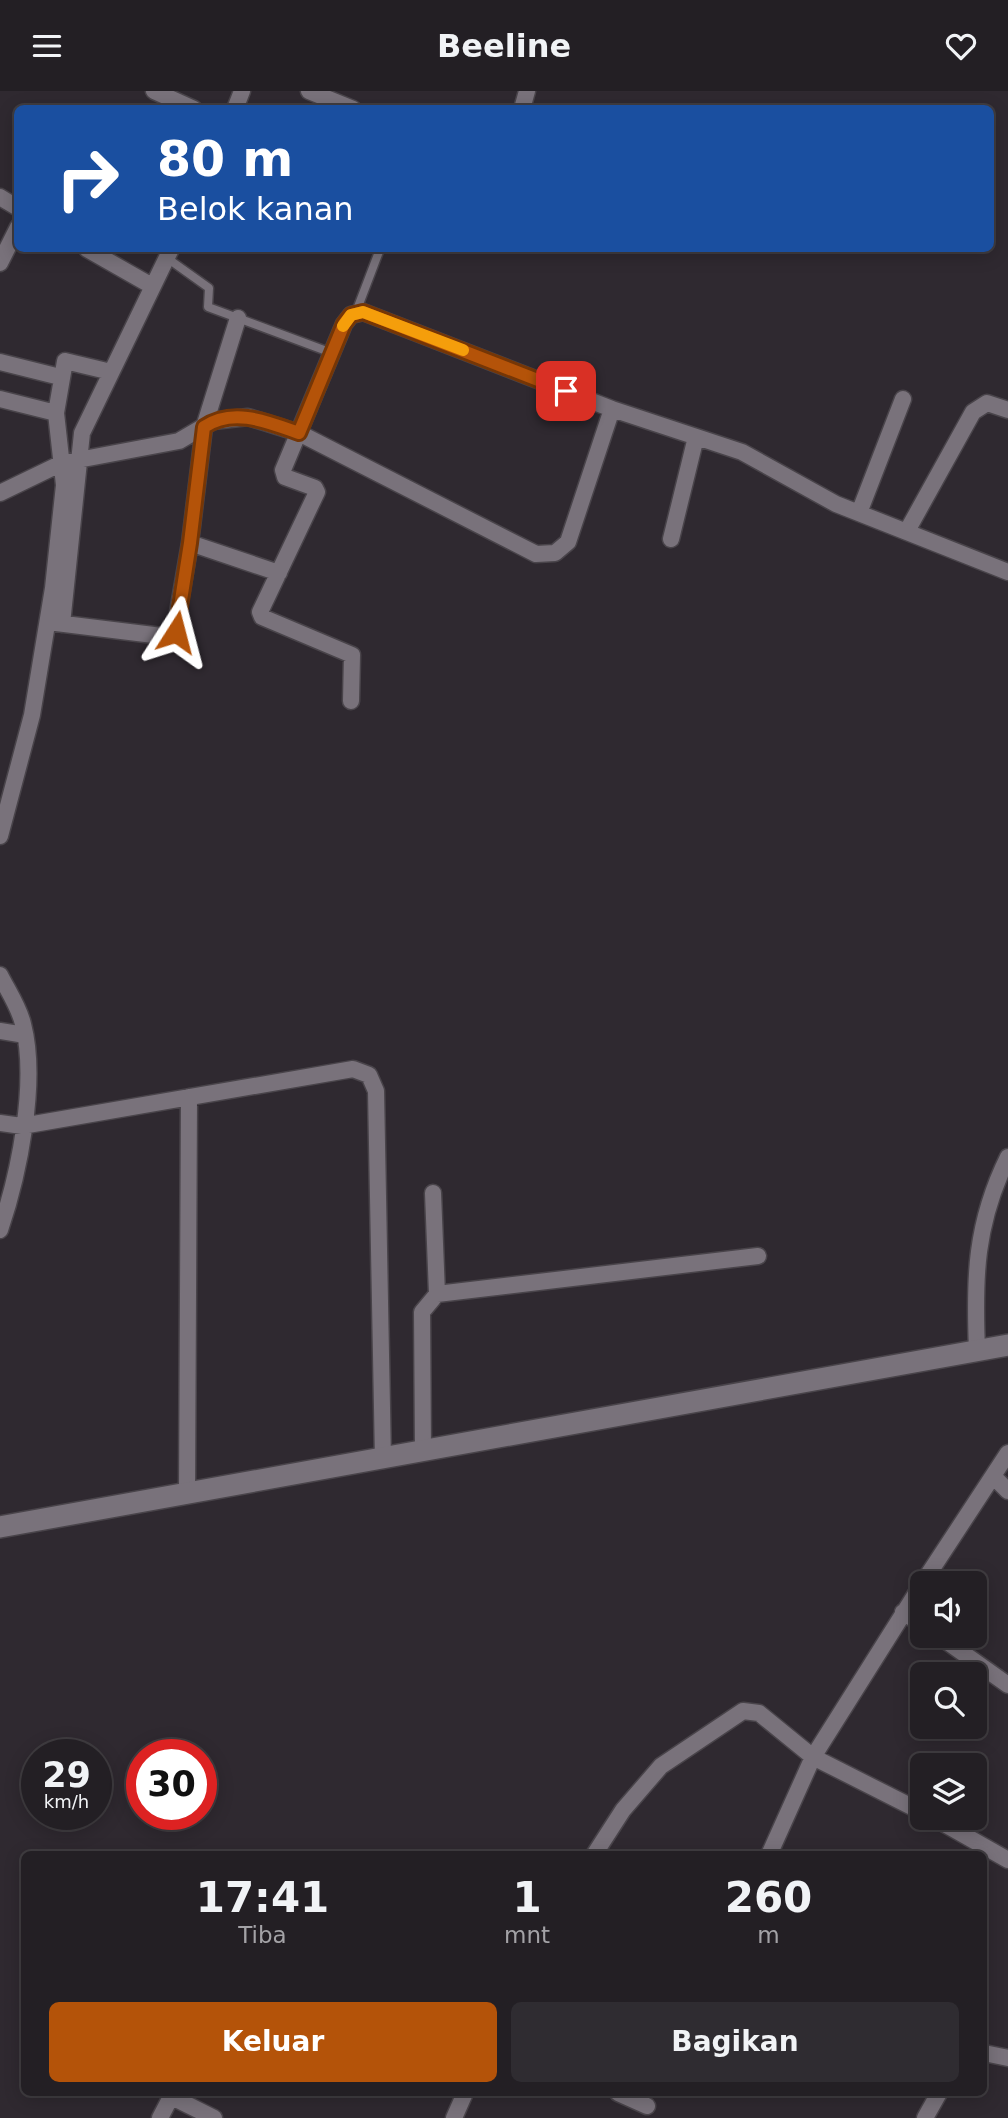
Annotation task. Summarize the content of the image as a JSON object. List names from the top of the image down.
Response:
{
  "page": {
    "header": "Beeline",
    "turn": ["80 m", "Belok kanan"],
    "speed": "29 km/h",
    "limit": "30",
    "eta": [
      "17:41",
      "Tiba",
      "1",
      "mnt",
      "260",
      "m"
    ],
    "buttons": ["Keluar", "Bagikan"]
  }
}
